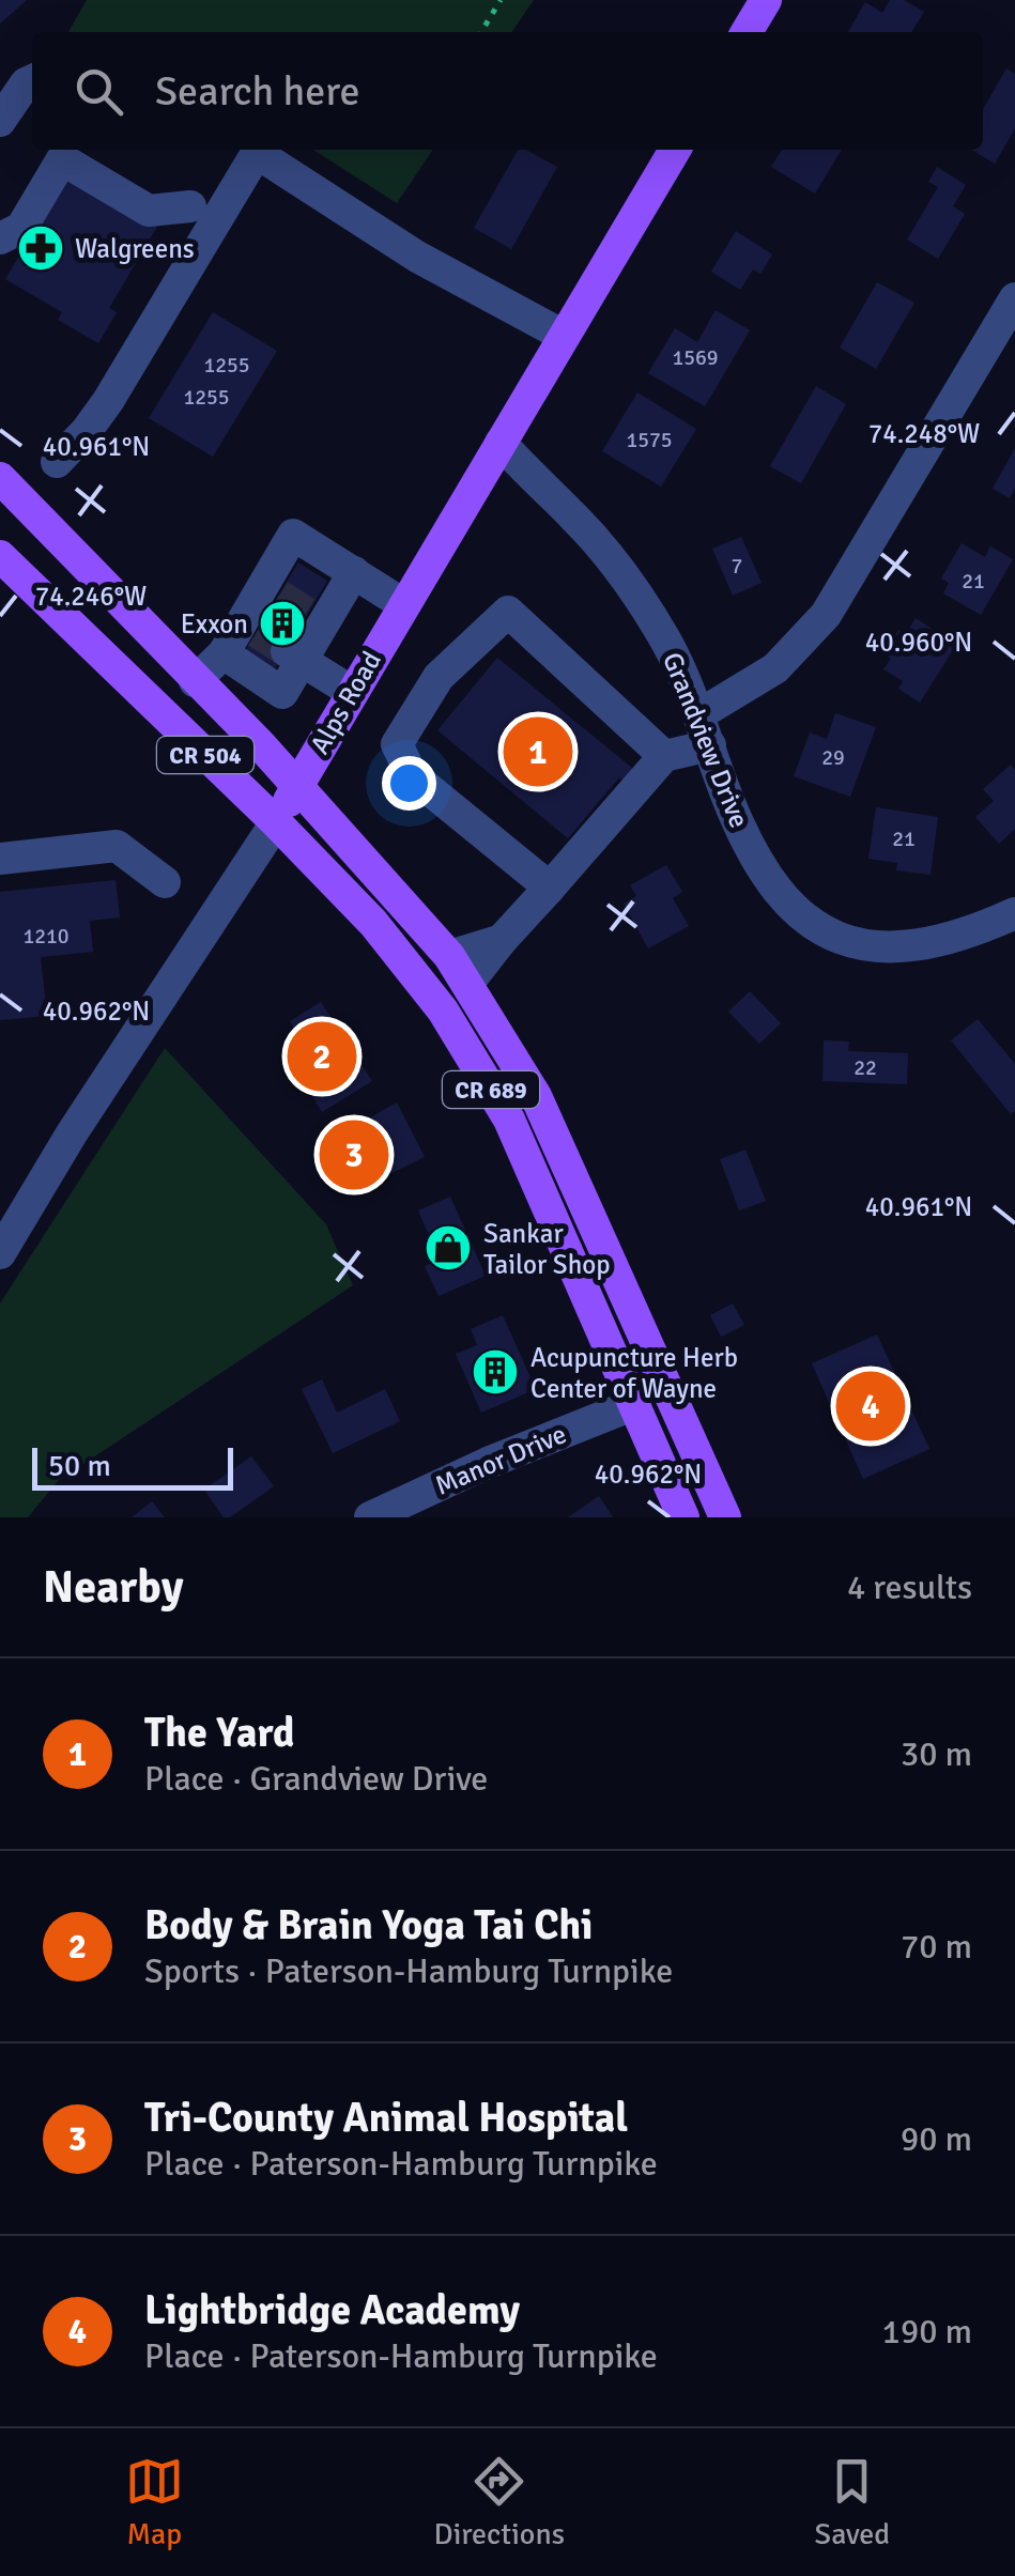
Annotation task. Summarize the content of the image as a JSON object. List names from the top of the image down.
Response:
{
  "streets": {
    "main road": ["Alps Road", "CR 504", "CR 689"],
    "street": ["Grandview Drive", "Manor Drive"]
  },
  "crossings": [
    ["Alps Road", "Grandview Drive"],
    ["Alps Road", "CR 504"],
    ["Alps Road", "CR 689"],
    ["CR 504", "CR 689"],
    ["CR 689", "Manor Drive"]
  ],
  "places": {
    "pharmacy": ["Walgreens"],
    "building": ["Exxon", "Acupuncture Herb Center of Wayne"],
    "shop": ["Sankar Tailor Shop"]
  },
  "house_numbers": [
    "1569",
    "1255",
    "1255",
    "1575",
    "7",
    "21",
    "29",
    "21",
    "1210",
    "22"
  ],
  "scale_bar": "50 m",
  "page": {
    "search": "Search here",
    "pins": [
      "1",
      "2",
      "3",
      "4"
    ],
    "scale": "50 m",
    "heading": ["Nearby", "4 results"],
    "list": [
      {
        "mark": "1",
        "name": "The Yard",
        "note": "Place · Grandview Drive",
        "value": "30 m"
      },
      {
        "mark": "2",
        "name": "Body & Brain Yoga Tai Chi",
        "note": "Sports · Paterson-Hamburg Turnpike",
        "value": "70 m"
      },
      {
        "mark": "3",
        "name": "Tri-County Animal Hospital",
        "note": "Place · Paterson-Hamburg Turnpike",
        "value": "90 m"
      },
      {
        "mark": "4",
        "name": "Lightbridge Academy",
        "note": "Place · Paterson-Hamburg Turnpike",
        "value": "190 m"
      }
    ],
    "nav": ["Map", "Directions", "Saved"]
  },
  "coordinates": [
    "74.248°W",
    "40.961°N",
    "74.246°W",
    "40.960°N",
    "40.962°N"
  ]
}
